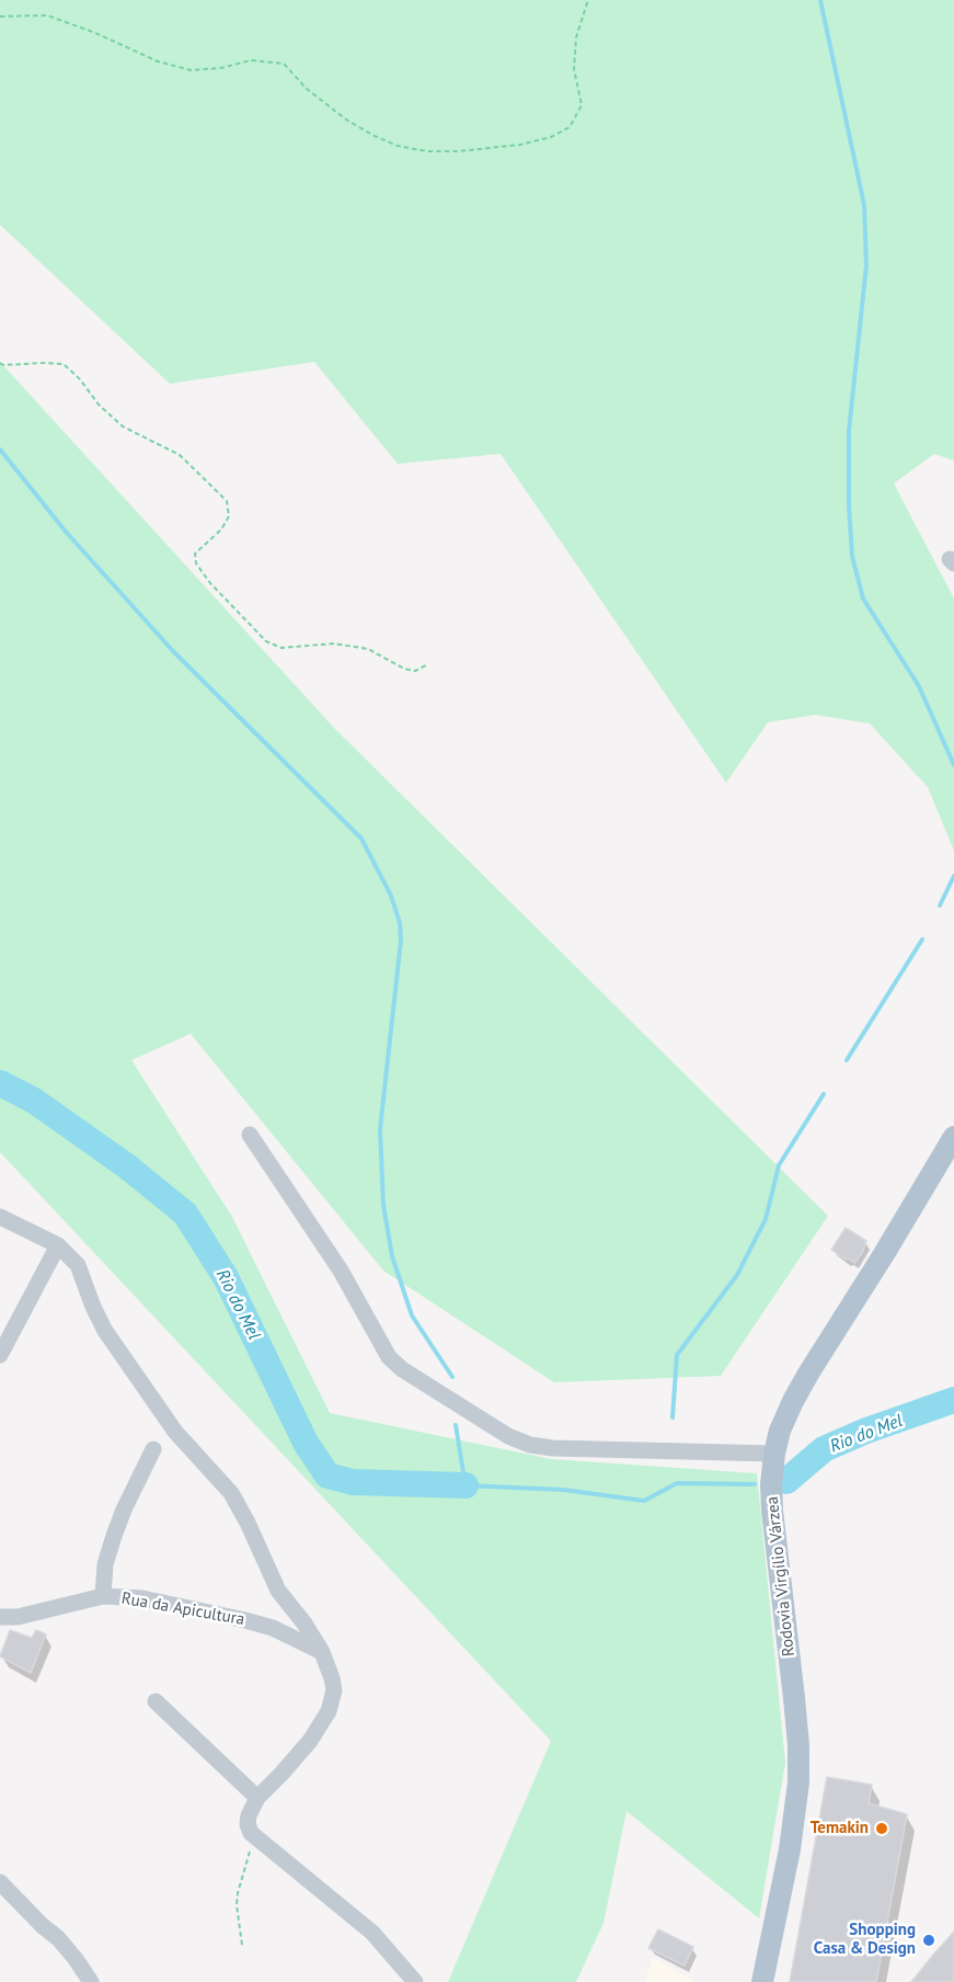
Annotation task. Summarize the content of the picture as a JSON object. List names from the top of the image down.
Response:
{
  "streets": {
    "main road": ["Rodovia Virgílio Várzea"],
    "street": ["Rua da Apicultura"]
  },
  "water": ["Rio do Mel"],
  "places": ["Temakin", "Shopping Casa & Design"]
}
